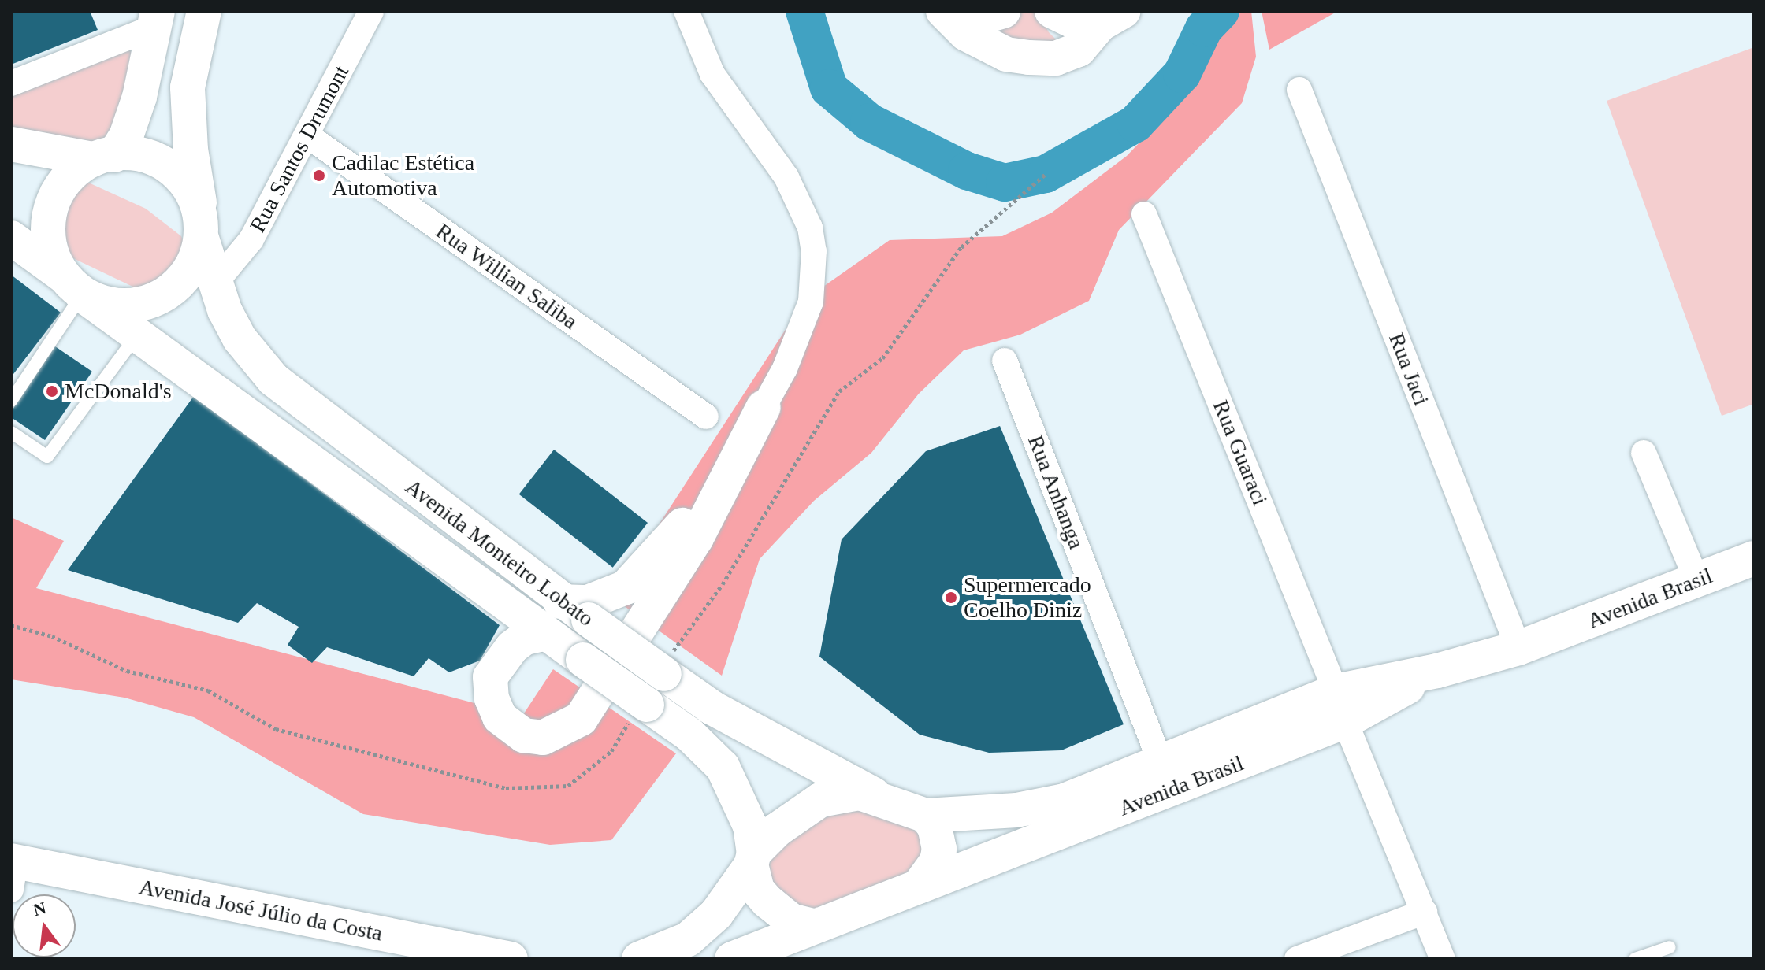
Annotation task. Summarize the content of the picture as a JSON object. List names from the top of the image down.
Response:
{
  "streets": {
    "main road": ["Avenida Monteiro Lobato", "Avenida Brasil", "Avenida José Júlio da Costa"],
    "street": [
      "Rua Santos Drumont",
      "Rua Willian Saliba",
      "Rua Jaci",
      "Rua Guaraci",
      "Rua Anhanga"
    ]
  },
  "crossings": [
    ["Rua Santos Drumont", "Rua Willian Saliba"],
    ["Rua Santos Drumont", "Avenida Monteiro Lobato"],
    ["Rua Jaci", "Avenida Brasil"],
    ["Rua Guaraci", "Avenida Brasil"],
    ["Rua Anhanga", "Avenida Brasil"],
    ["Avenida Monteiro Lobato", "Avenida Brasil"]
  ],
  "places": ["Cadilac Estética Automotiva", "McDonald's", "Supermercado Coelho Diniz"],
  "north": "top"
}
